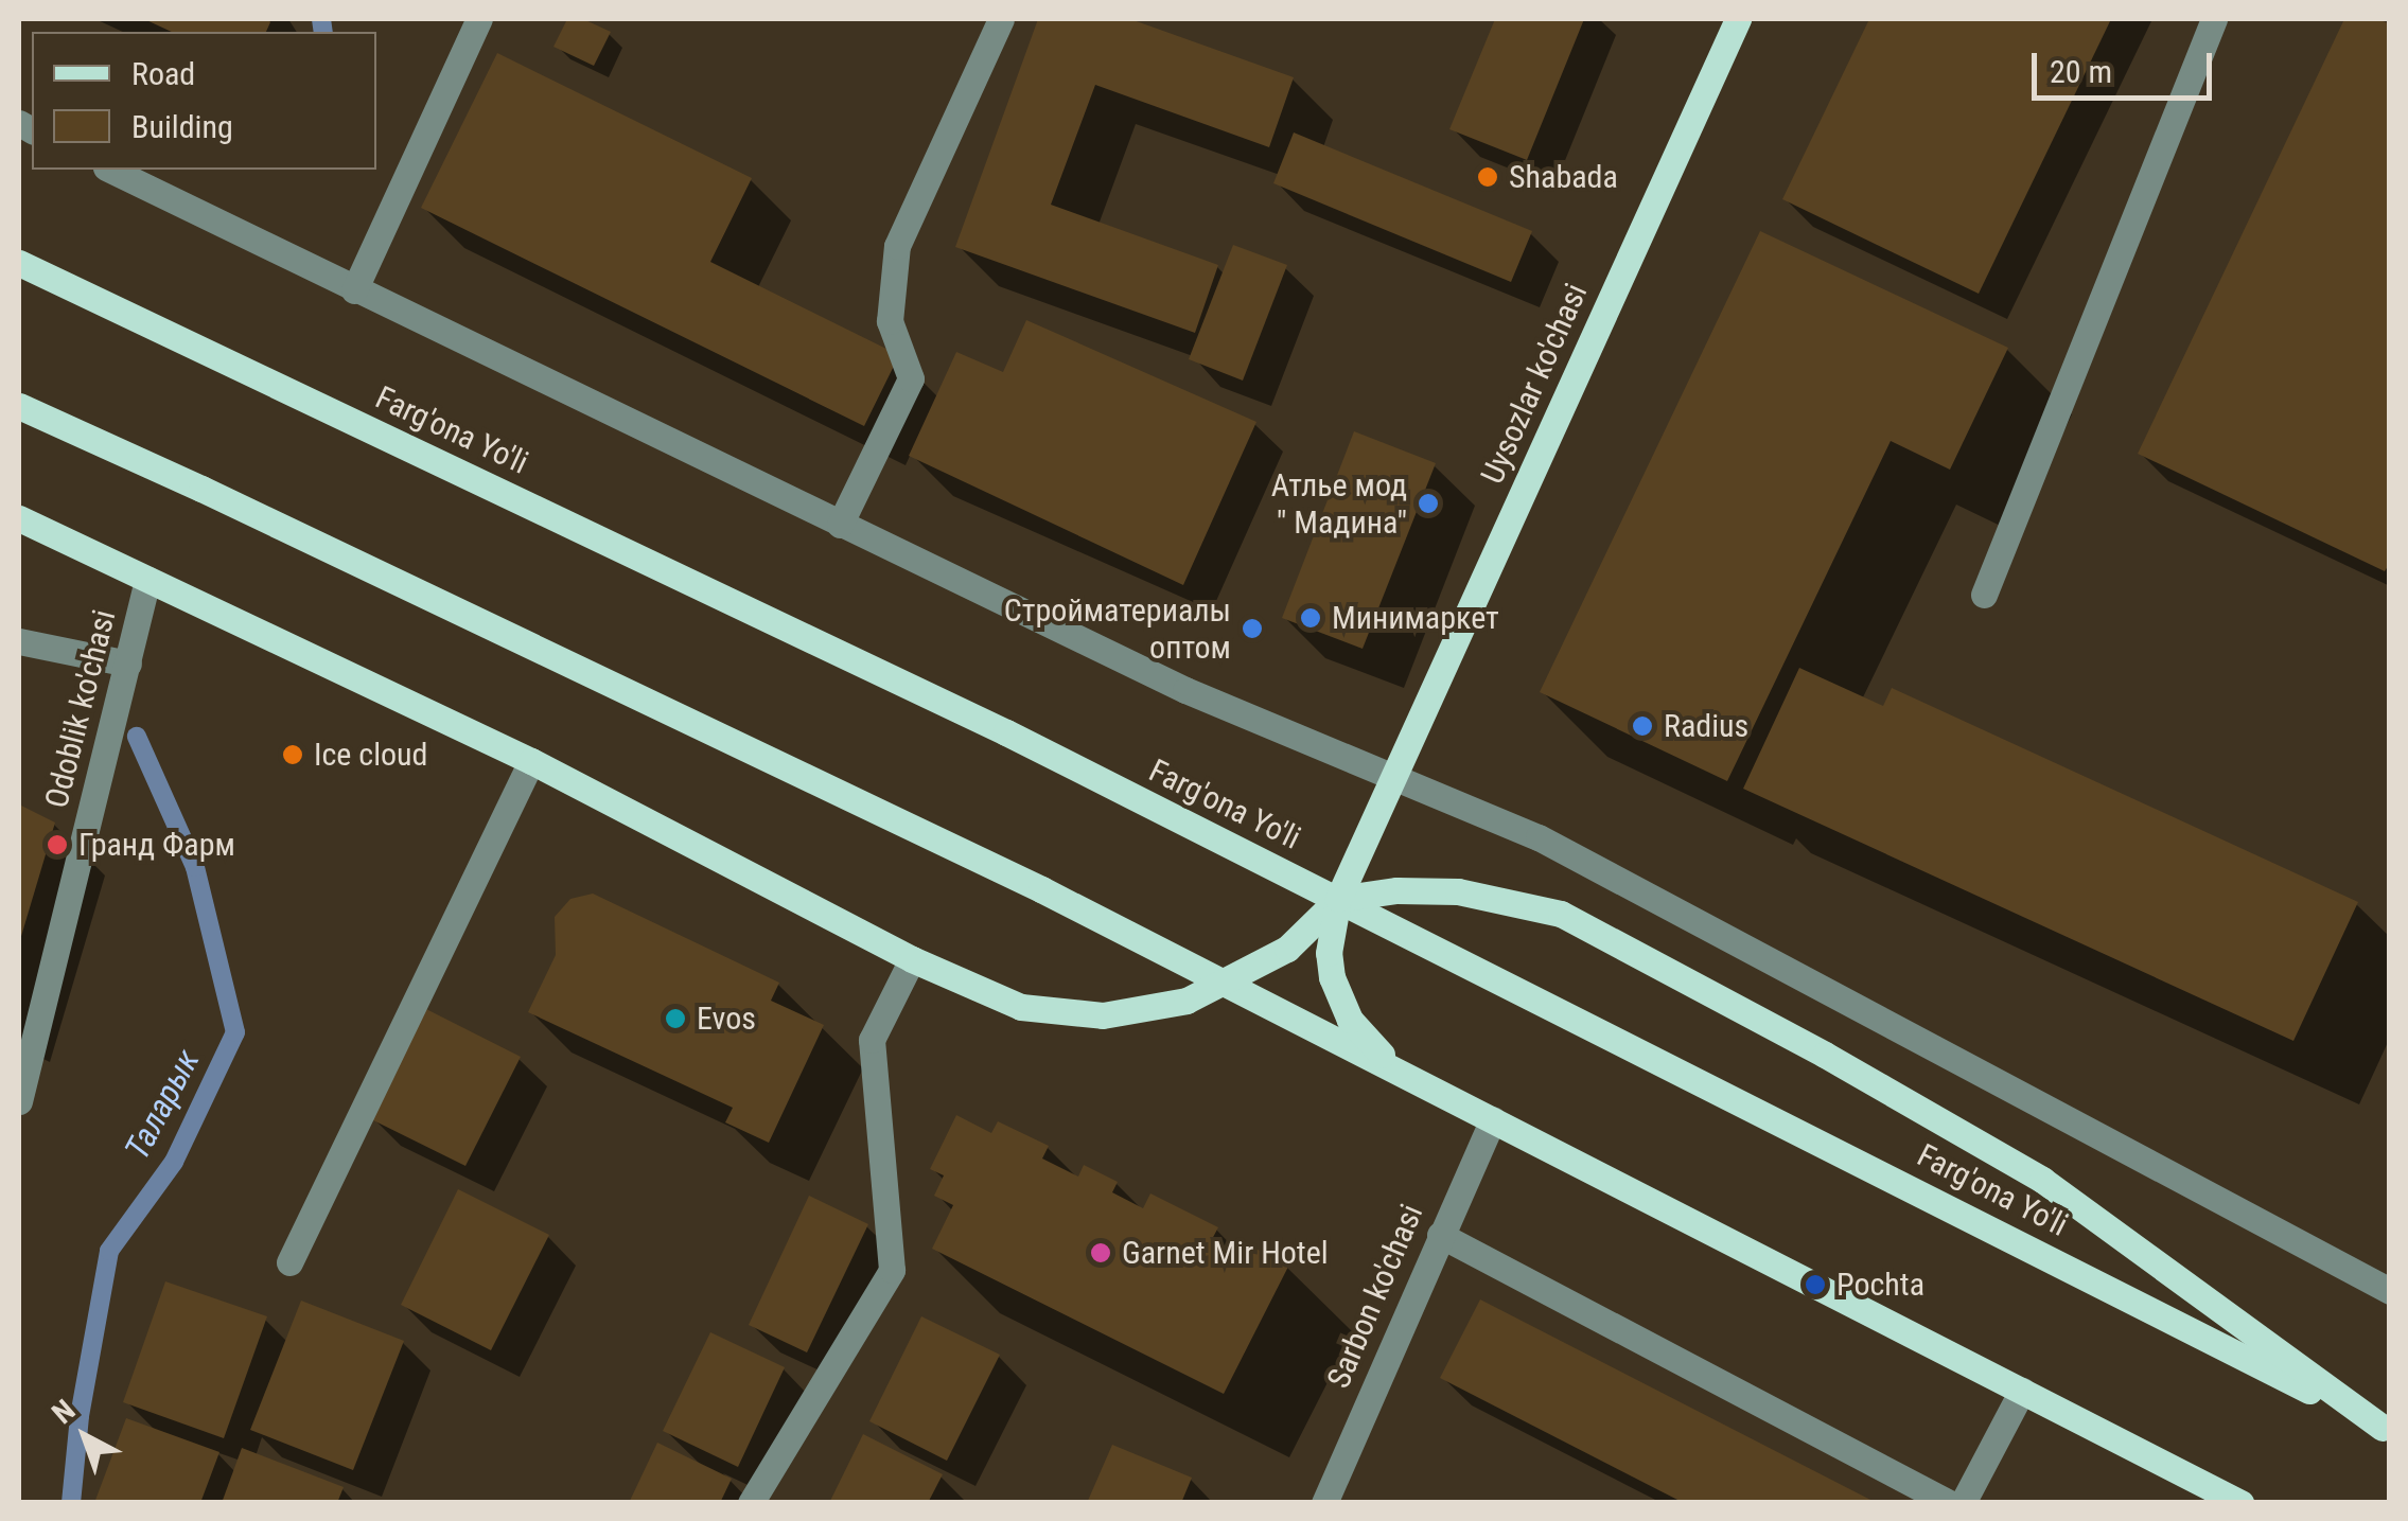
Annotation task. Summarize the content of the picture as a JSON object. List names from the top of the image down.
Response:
{
  "streets": {
    "main road": ["Uysozlar ko'chasi", "Farg'ona Yo'li"],
    "street": ["Odoblik ko'chasi", "Sarbon ko'chasi"]
  },
  "crossings": [
    ["Uysozlar ko'chasi", "Farg'ona Yo'li"]
  ],
  "water": ["Таларык"],
  "places": [
    "Shabada",
    "Атлье мод \" Мадина\"",
    "Минимаркет",
    "Стройматериалы оптом",
    "Radius",
    "Ice cloud",
    "Гранд Фарм",
    "Evos",
    "Garnet Mir Hotel",
    "Pochta"
  ],
  "legend": ["Road", "Building"],
  "scale_bar": "20 m",
  "north": "top left"
}
